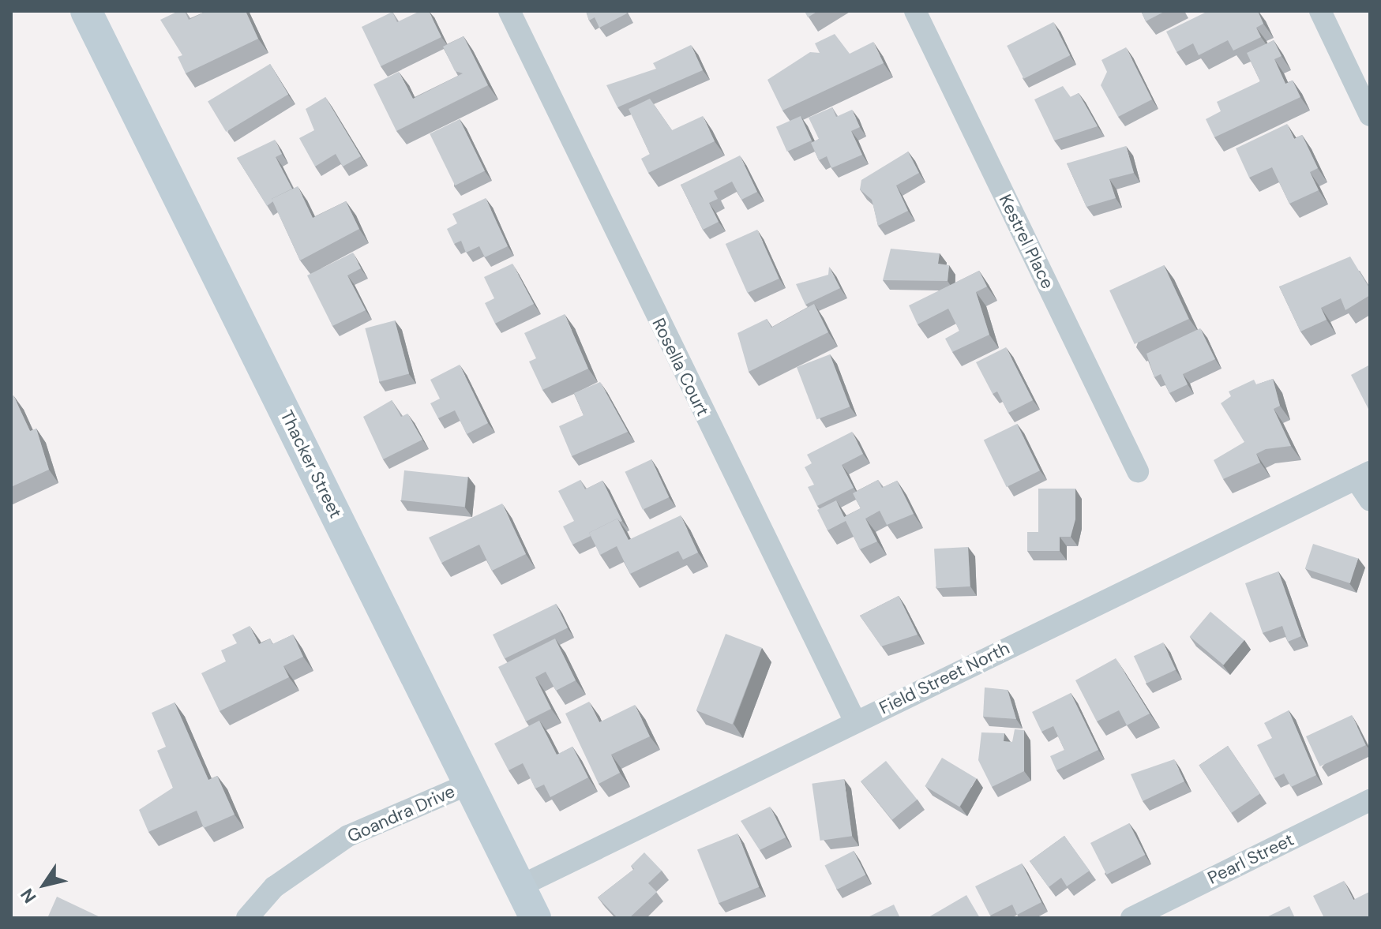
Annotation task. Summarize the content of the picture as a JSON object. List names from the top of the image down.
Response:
{
  "streets": {
    "street": [
      "Kestrel Place",
      "Rosella Court",
      "Thacker Street",
      "Field Street North",
      "Goandra Drive",
      "Pearl Street"
    ]
  },
  "crossings": [
    ["Rosella Court", "Field Street North"],
    ["Thacker Street", "Field Street North"],
    ["Thacker Street", "Goandra Drive"]
  ],
  "north": "bottom left"
}
